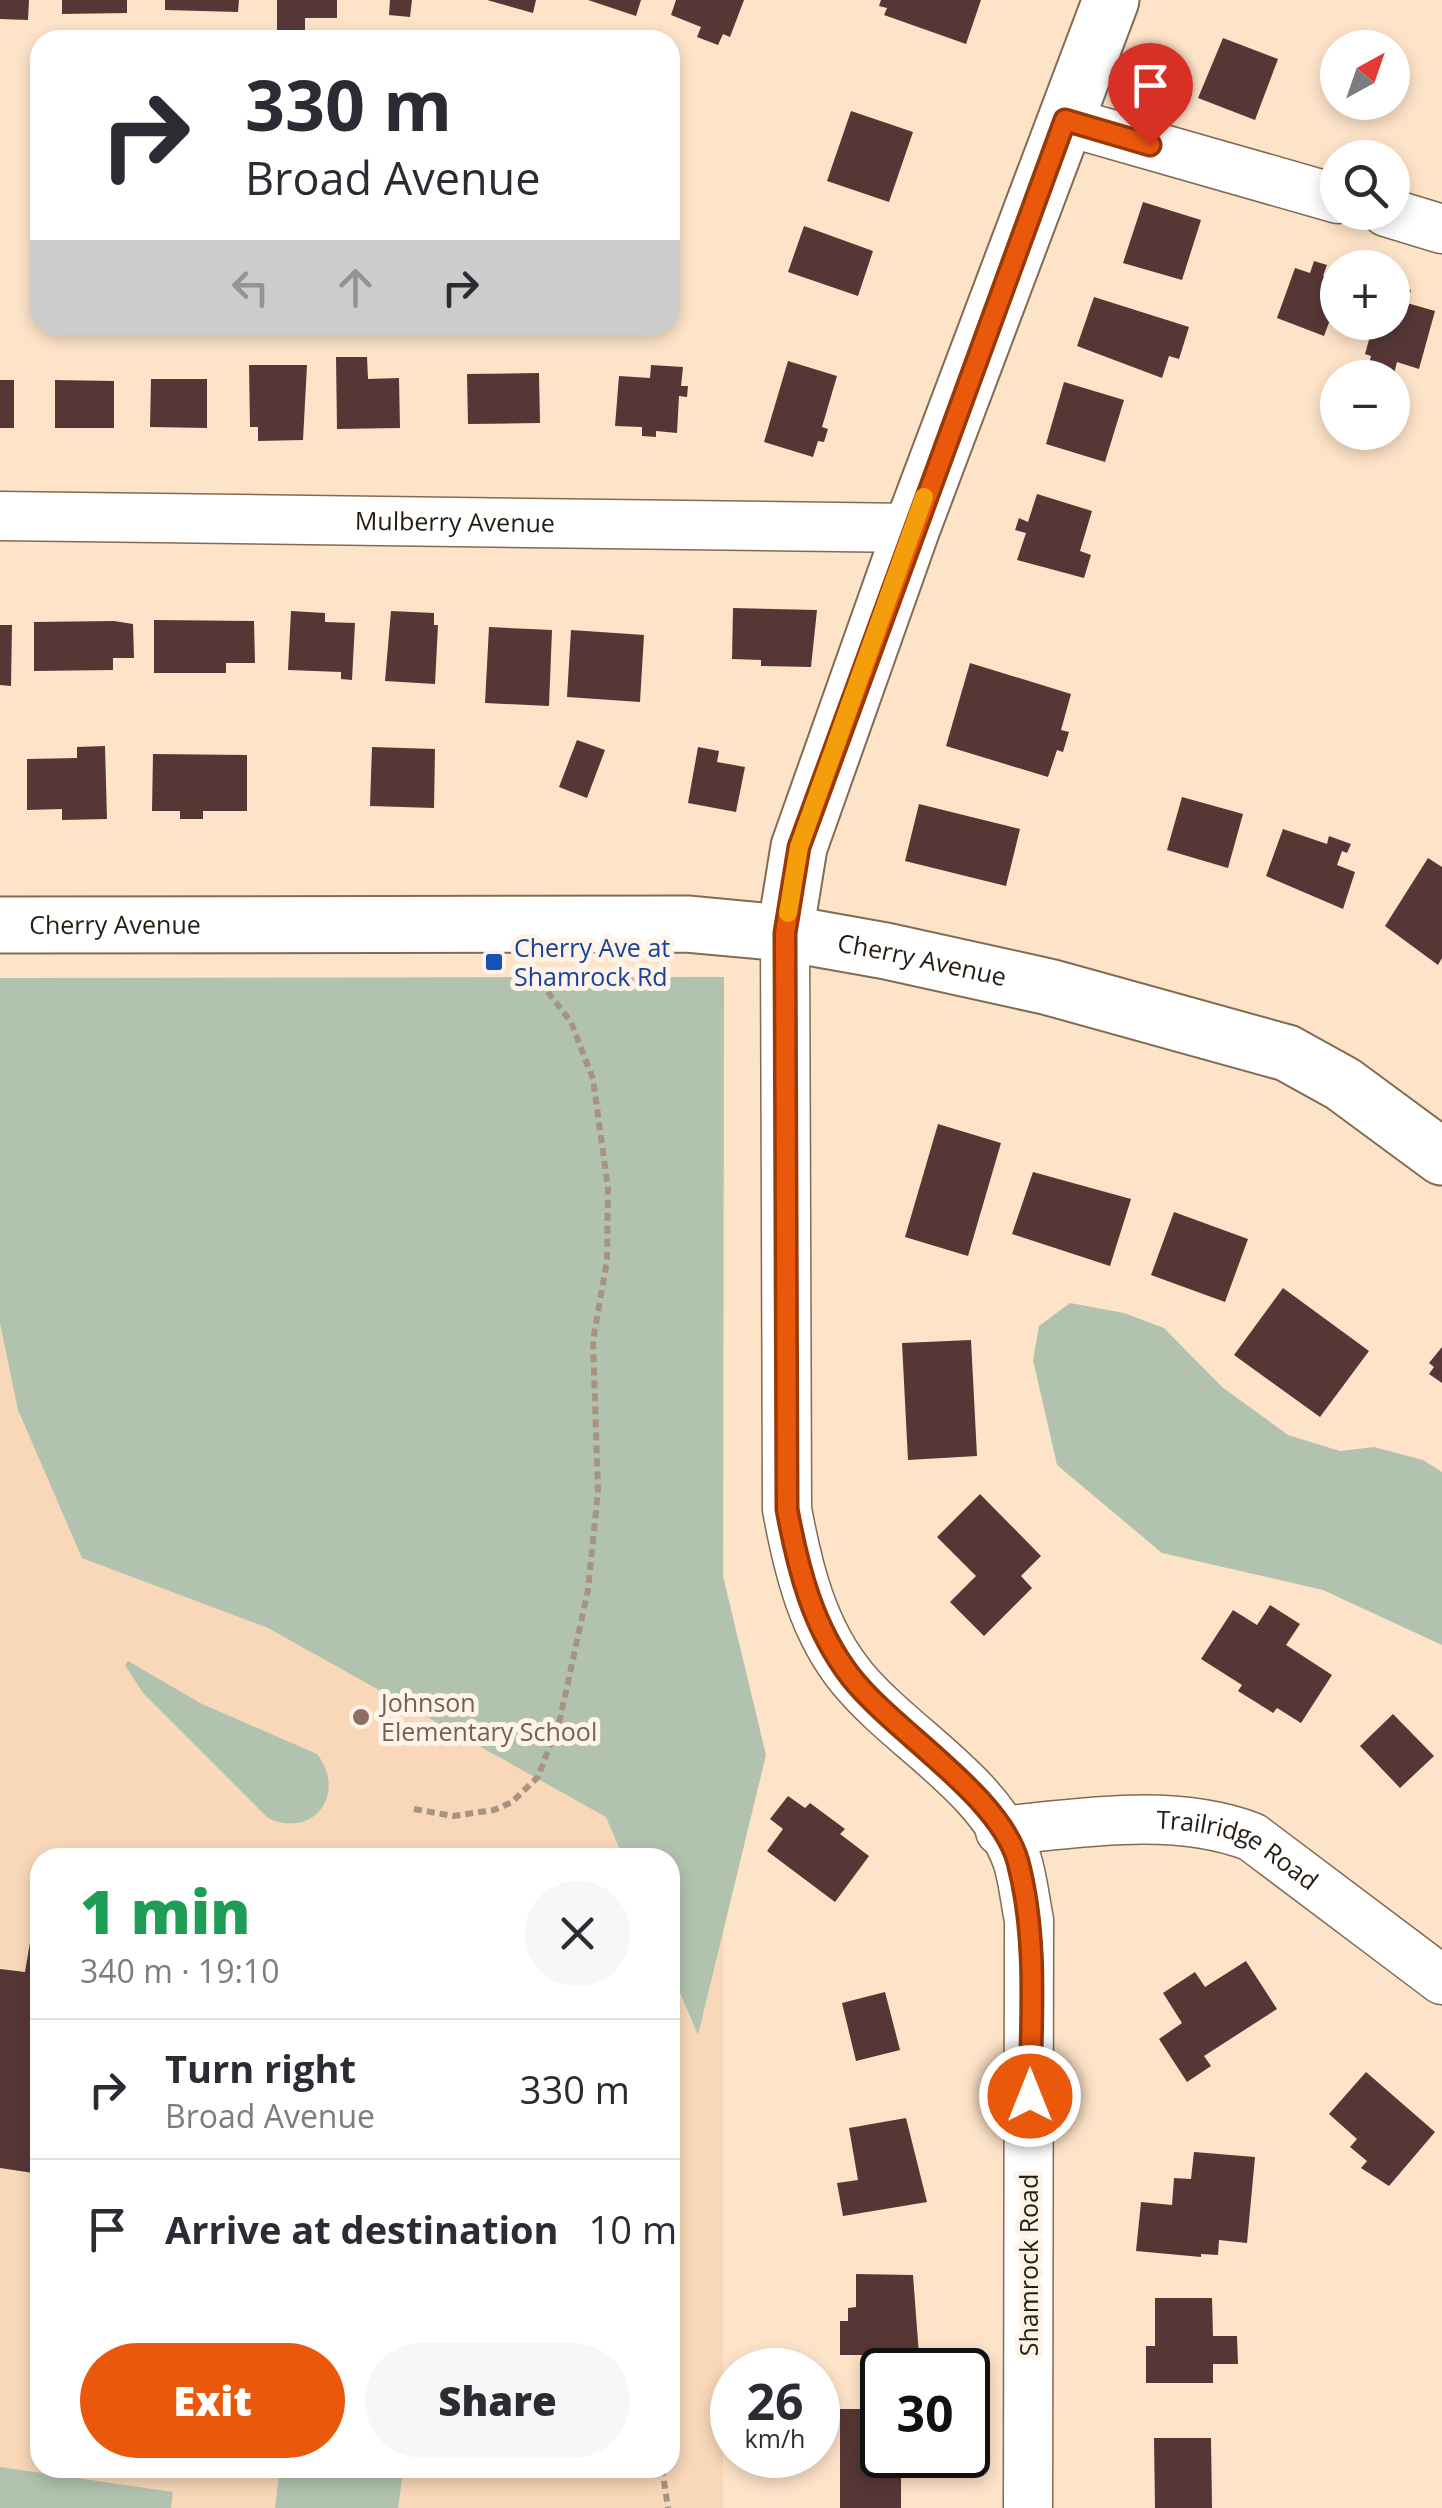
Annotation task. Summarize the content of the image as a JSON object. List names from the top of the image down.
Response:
{
  "streets": {
    "street": [
      "Mulberry Avenue",
      "Cherry Avenue",
      "Trailridge Road",
      "Shamrock Road"
    ]
  },
  "crossings": [
    ["Mulberry Avenue", "Shamrock Road"],
    ["Cherry Avenue", "Shamrock Road"],
    ["Trailridge Road", "Shamrock Road"]
  ],
  "places": {
    "transit": ["Cherry Ave at Shamrock Rd"],
    "other": ["Johnson Elementary School"]
  },
  "north": "top right",
  "page": {
    "map_buttons": ["+", "−"],
    "turn": ["330 m", "Broad Avenue"],
    "heading": ["1 min", "340 m · 19:10"],
    "list": [
      {
        "name": "Turn right",
        "note": "Broad Avenue",
        "value": "330 m"
      },
      {
        "name": "Arrive at destination",
        "value": "10 m"
      }
    ],
    "buttons": ["Exit", "Share"],
    "speed": "26 km/h",
    "limit": "30"
  }
}
